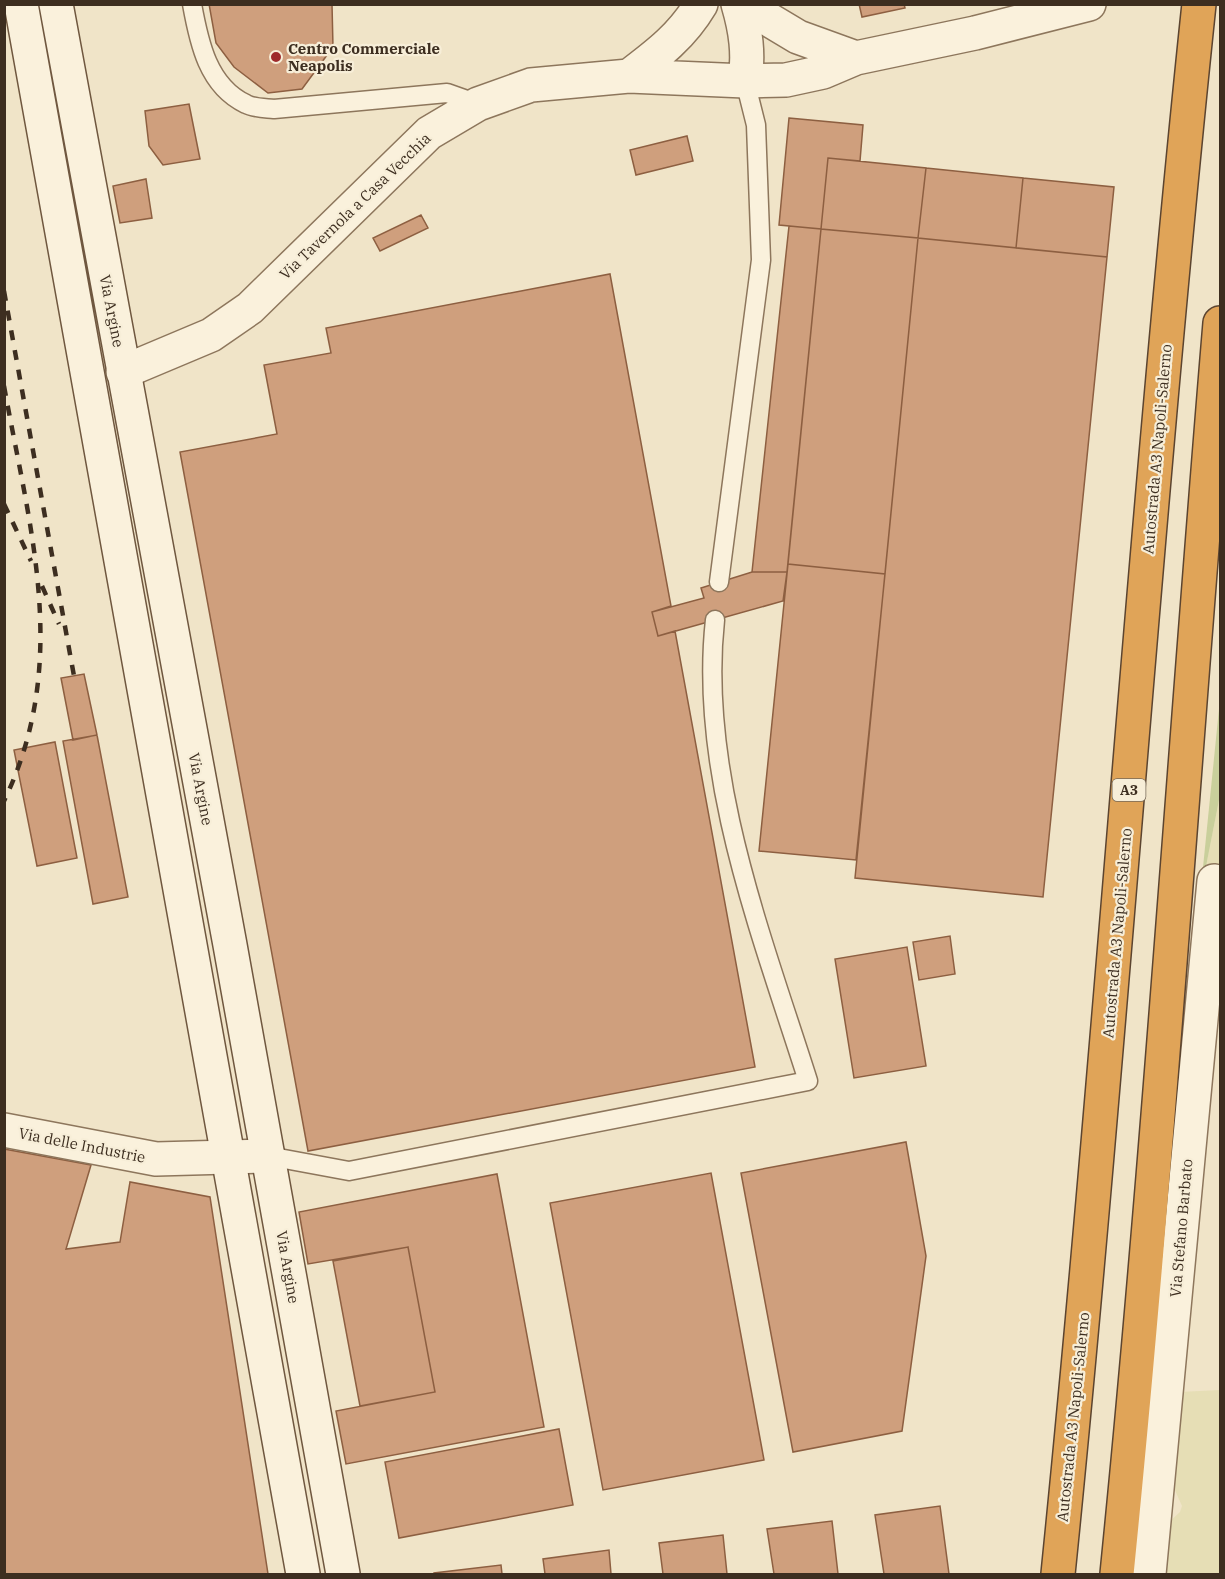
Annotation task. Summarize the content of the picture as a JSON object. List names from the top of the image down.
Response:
{
  "streets": {
    "highway": ["Autostrada A3 Napoli-Salerno", "A3"],
    "street": [
      "Via Tavernola a Casa Vecchia",
      "Via Argine",
      "Via delle Industrie",
      "Via Stefano Barbato"
    ]
  },
  "crossings": [
    ["Via Tavernola a Casa Vecchia", "Via Argine"],
    ["Via Argine", "Via delle Industrie"]
  ],
  "places": ["Centro Commerciale Neapolis"]
}
